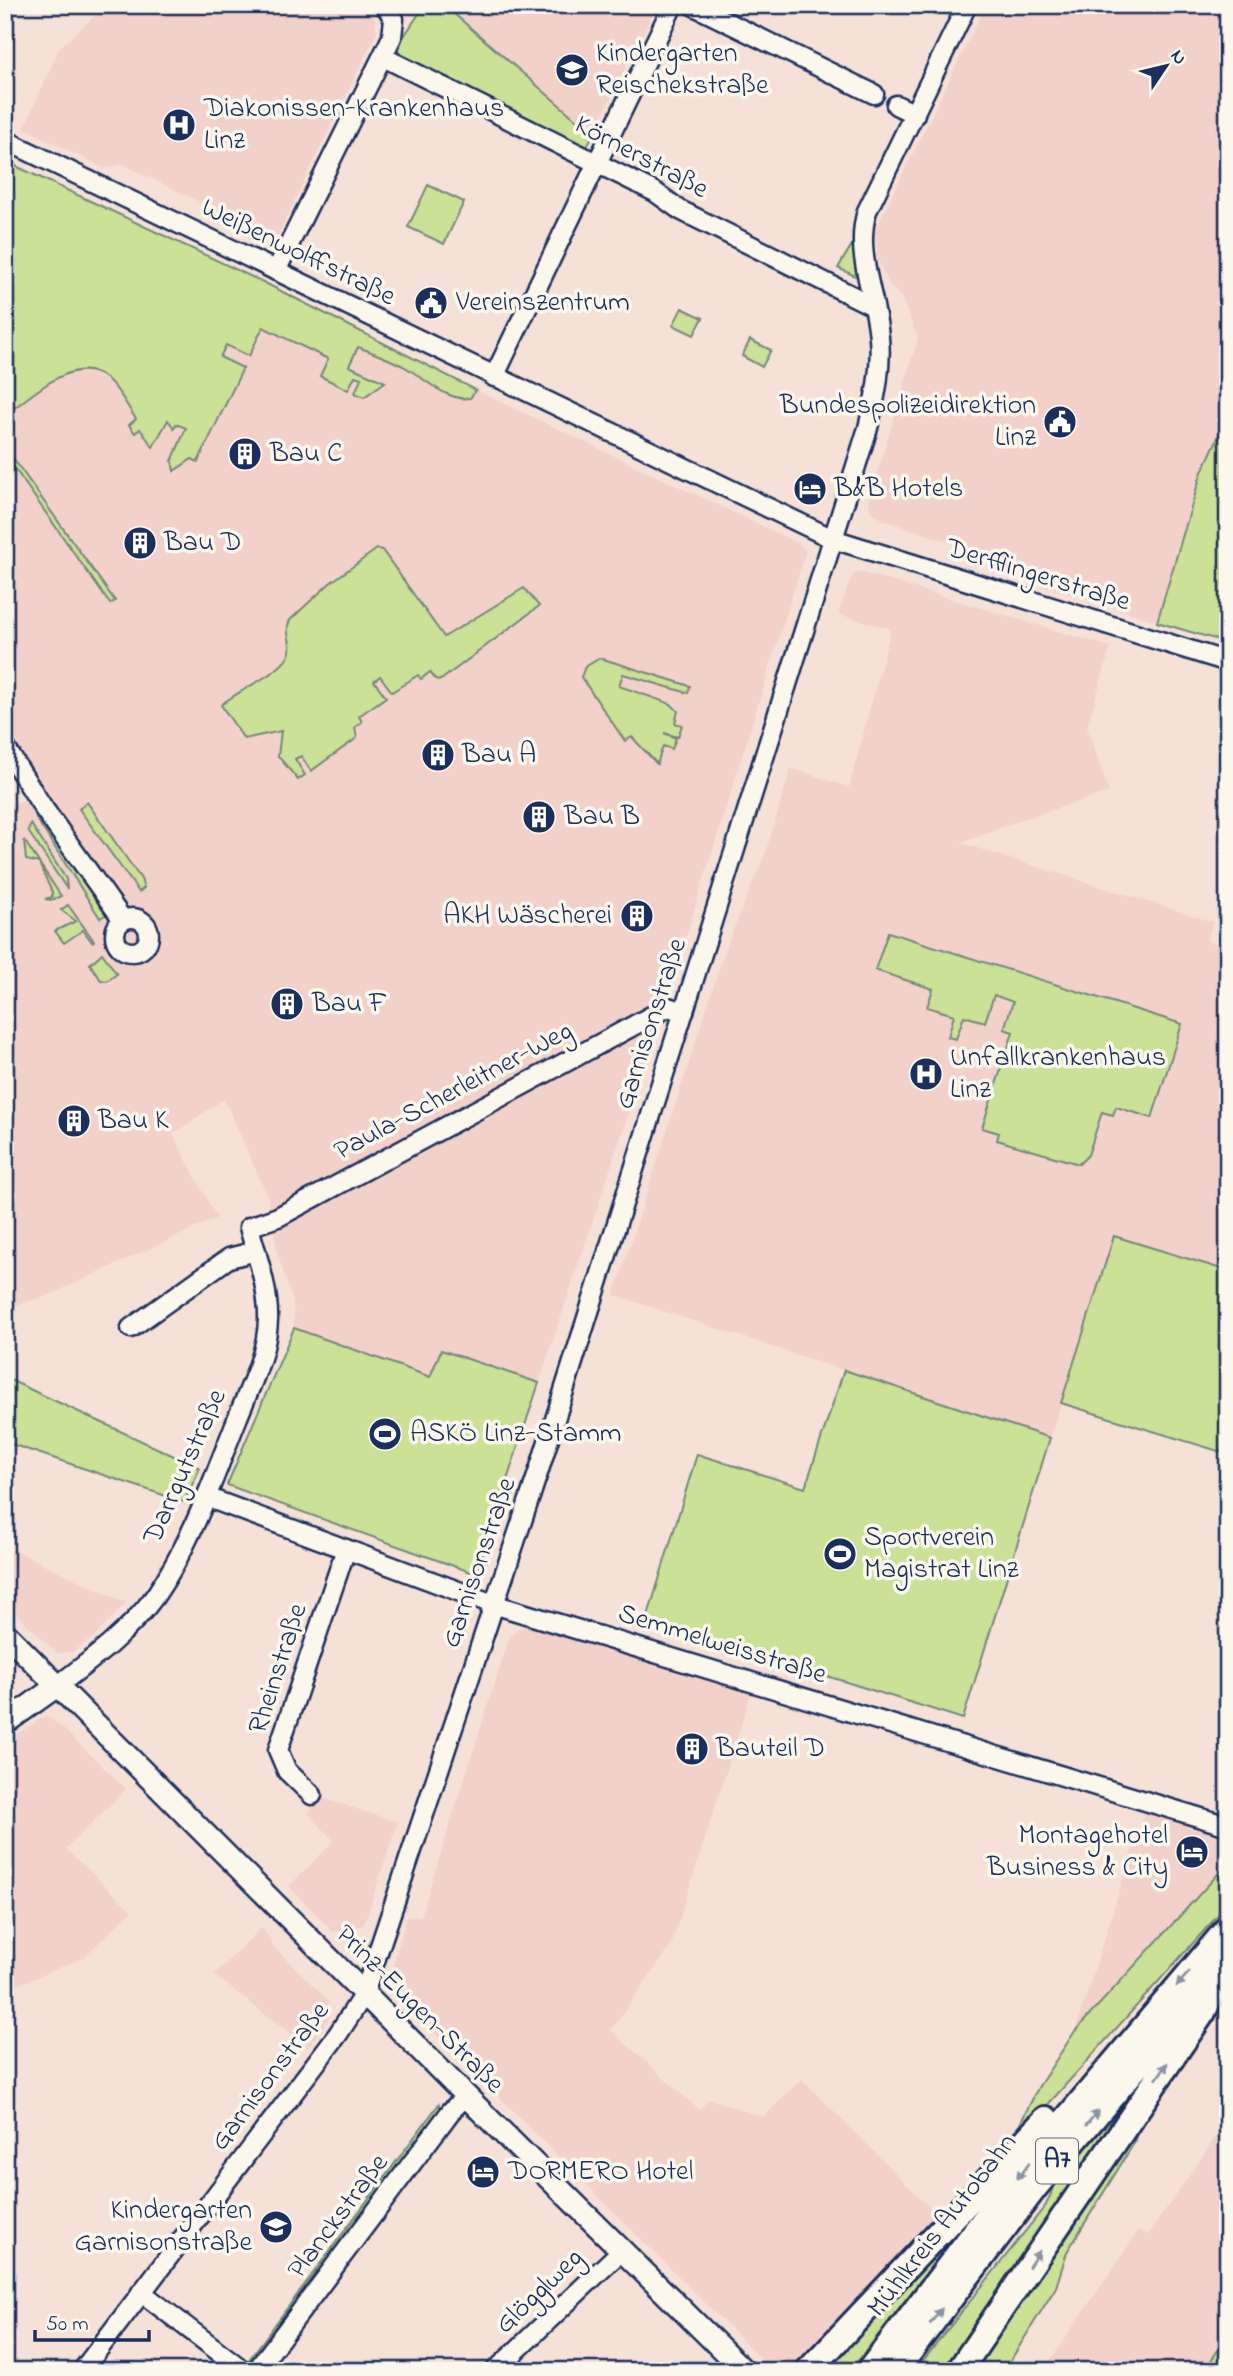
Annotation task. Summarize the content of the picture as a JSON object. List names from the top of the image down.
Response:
{
  "streets": {
    "highway": ["A7", "Mühlkreis Autobahn"],
    "main road": ["Prinz-Eugen-Straße"],
    "street": [
      "Körnerstraße",
      "Weißenwolffstraße",
      "Derfflingerstraße",
      "Garnisonstraße",
      "Paula-Scherleitner-Weg",
      "Darrgutstraße",
      "Semmelweisstraße",
      "Rheinstraße",
      "Planckstraße",
      "Glögglweg"
    ]
  },
  "crossings": [
    ["Körnerstraße", "Garnisonstraße"],
    ["Weißenwolffstraße", "Derfflingerstraße"],
    ["Weißenwolffstraße", "Garnisonstraße"],
    ["Derfflingerstraße", "Garnisonstraße"],
    ["Garnisonstraße", "Paula-Scherleitner-Weg"],
    ["Garnisonstraße", "Semmelweisstraße"],
    ["Garnisonstraße", "Prinz-Eugen-Straße"],
    ["Paula-Scherleitner-Weg", "Darrgutstraße"],
    ["Darrgutstraße", "Semmelweisstraße"],
    ["Darrgutstraße", "Prinz-Eugen-Straße"],
    ["Semmelweisstraße", "Rheinstraße"],
    ["Prinz-Eugen-Straße", "Planckstraße"],
    ["Prinz-Eugen-Straße", "Glögglweg"]
  ],
  "places": {
    "school or university": ["Kindergarten Reischekstraße", "Kindergarten Garnisonstraße"],
    "hospital": ["Diakonissen-Krankenhaus Linz", "Unfallkrankenhaus Linz"],
    "public building": ["Vereinszentrum", "Bundespolizeidirektion Linz"],
    "building": [
      "Bau C",
      "Bau D",
      "Bau A",
      "Bau B",
      "AKH Wäscherei",
      "Bau F",
      "Bau K",
      "Bauteil D"
    ],
    "hotel": ["B&B Hotels", "Montagehotel Business & City", "DORMERO Hotel"],
    "sports": ["ASKÖ Linz-Stamm", "Sportverein Magistrat Linz"]
  },
  "scale_bar": "50 m",
  "north": "top right"
}
